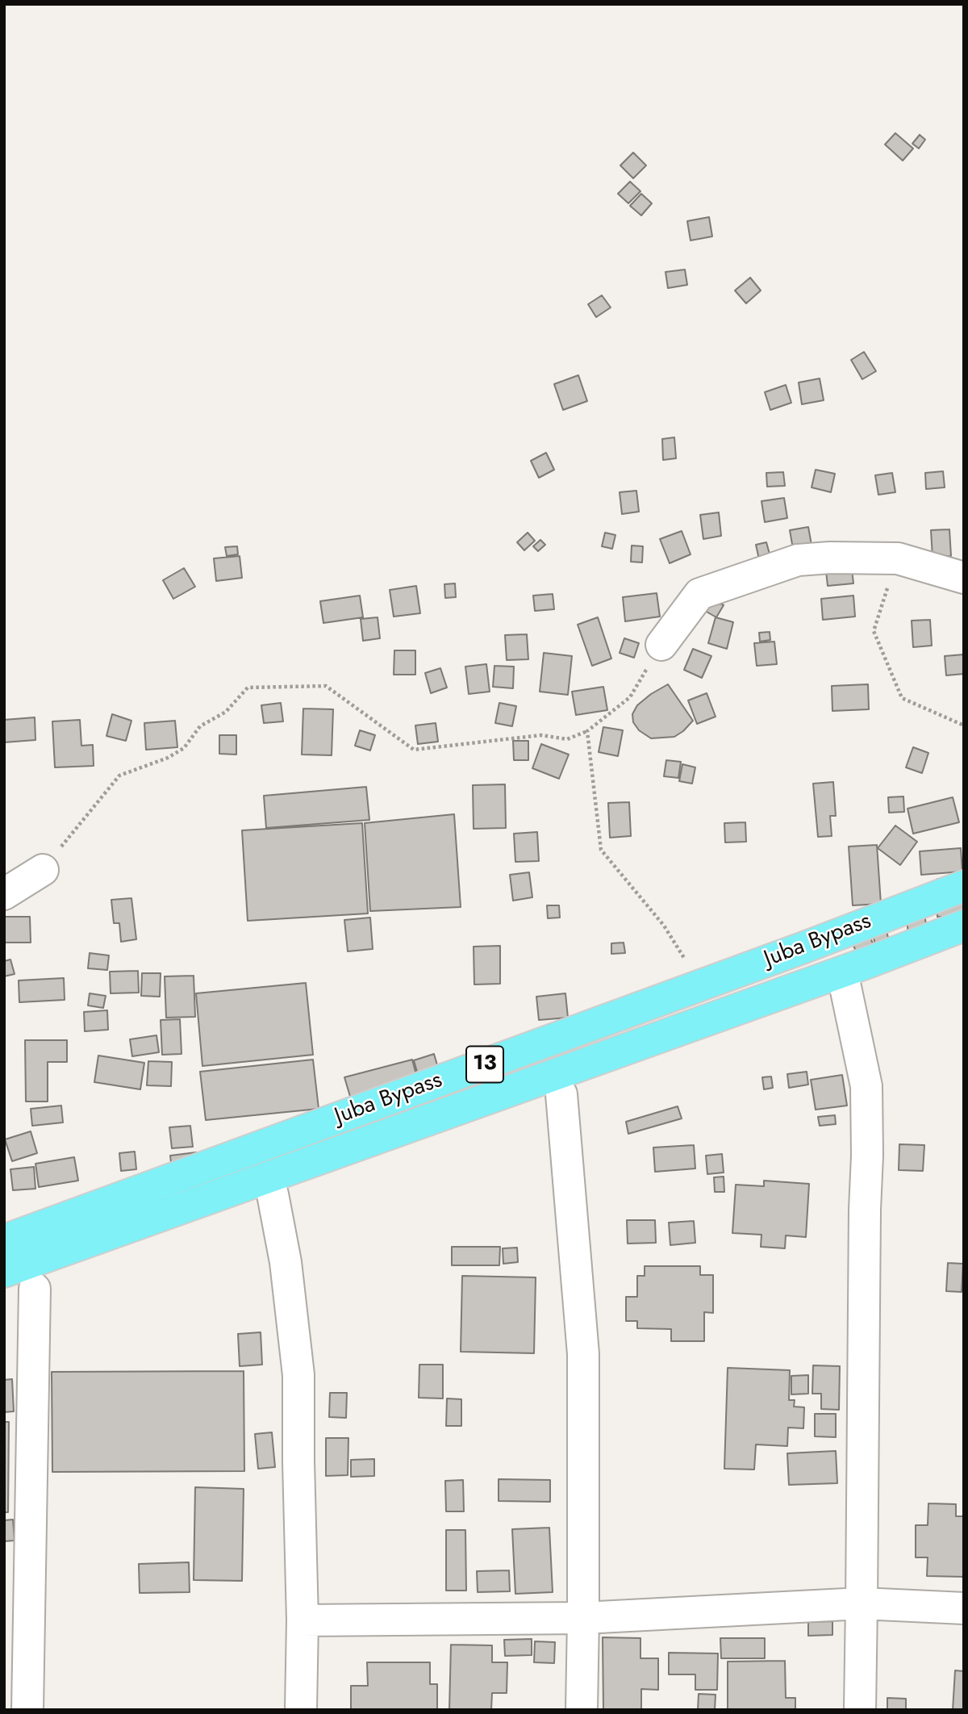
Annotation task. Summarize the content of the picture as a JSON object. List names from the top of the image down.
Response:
{
  "streets": {
    "main road": ["Juba Bypass", "13"]
  }
}
